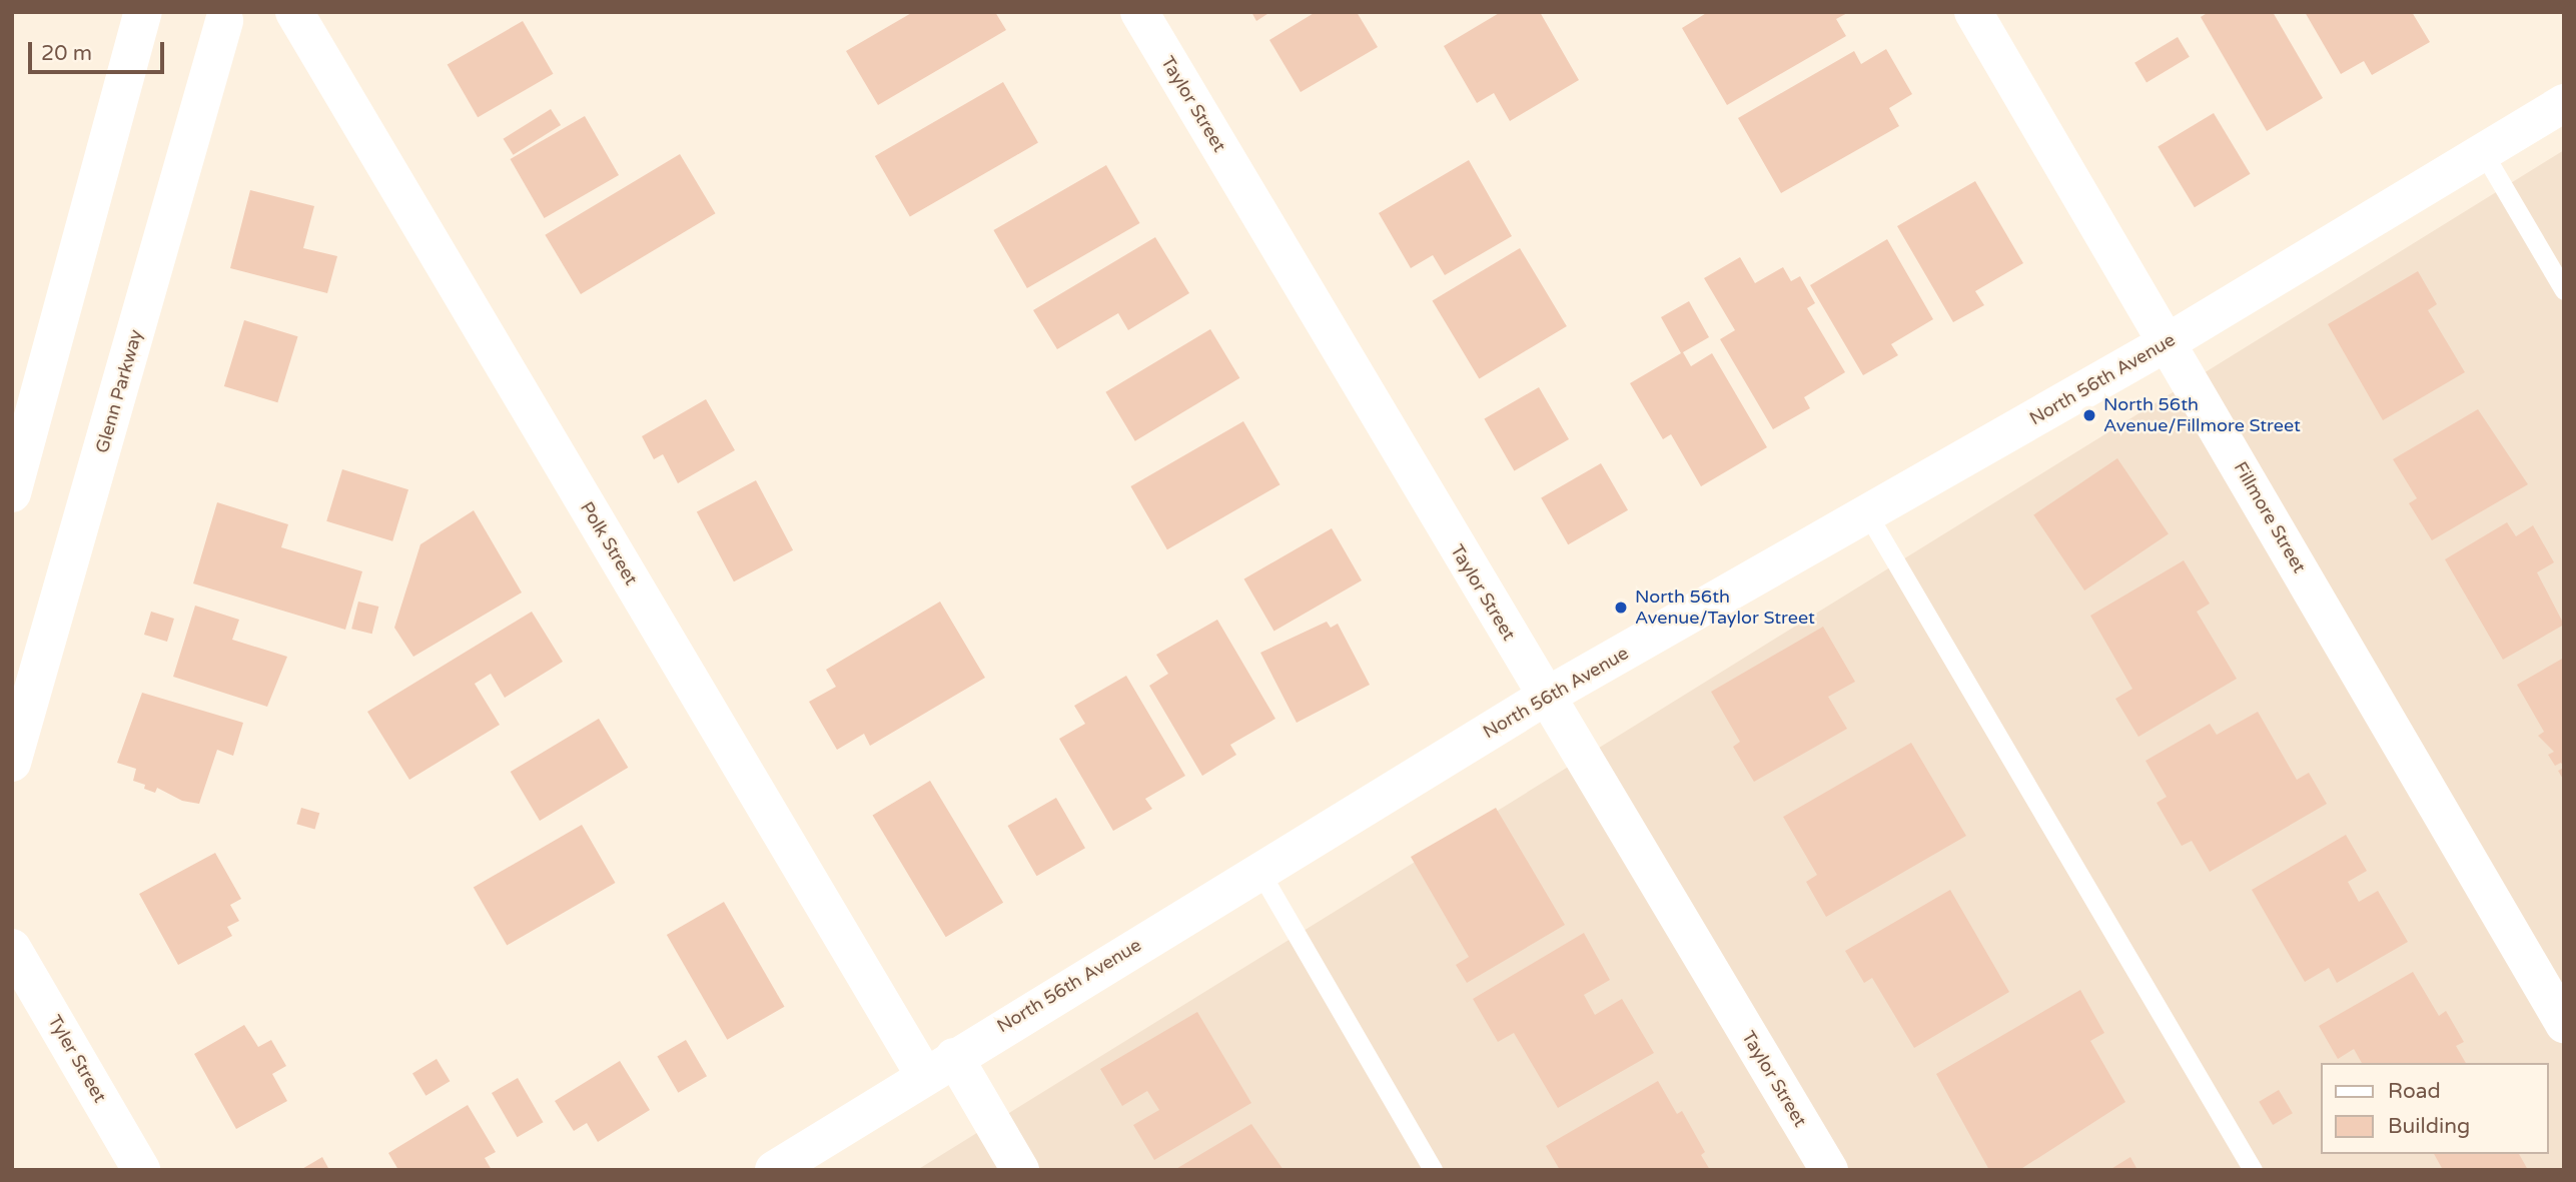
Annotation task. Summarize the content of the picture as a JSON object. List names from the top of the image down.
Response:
{
  "streets": {
    "street": [
      "Taylor Street",
      "North 56th Avenue",
      "Glenn Parkway",
      "Fillmore Street",
      "Polk Street",
      "Tyler Street"
    ]
  },
  "crossings": [
    ["Taylor Street", "North 56th Avenue"],
    ["North 56th Avenue", "Fillmore Street"],
    ["North 56th Avenue", "Polk Street"]
  ],
  "places": ["North 56th Avenue/Fillmore Street", "North 56th Avenue/Taylor Street"],
  "legend": ["Road", "Building"],
  "scale_bar": "20 m"
}
